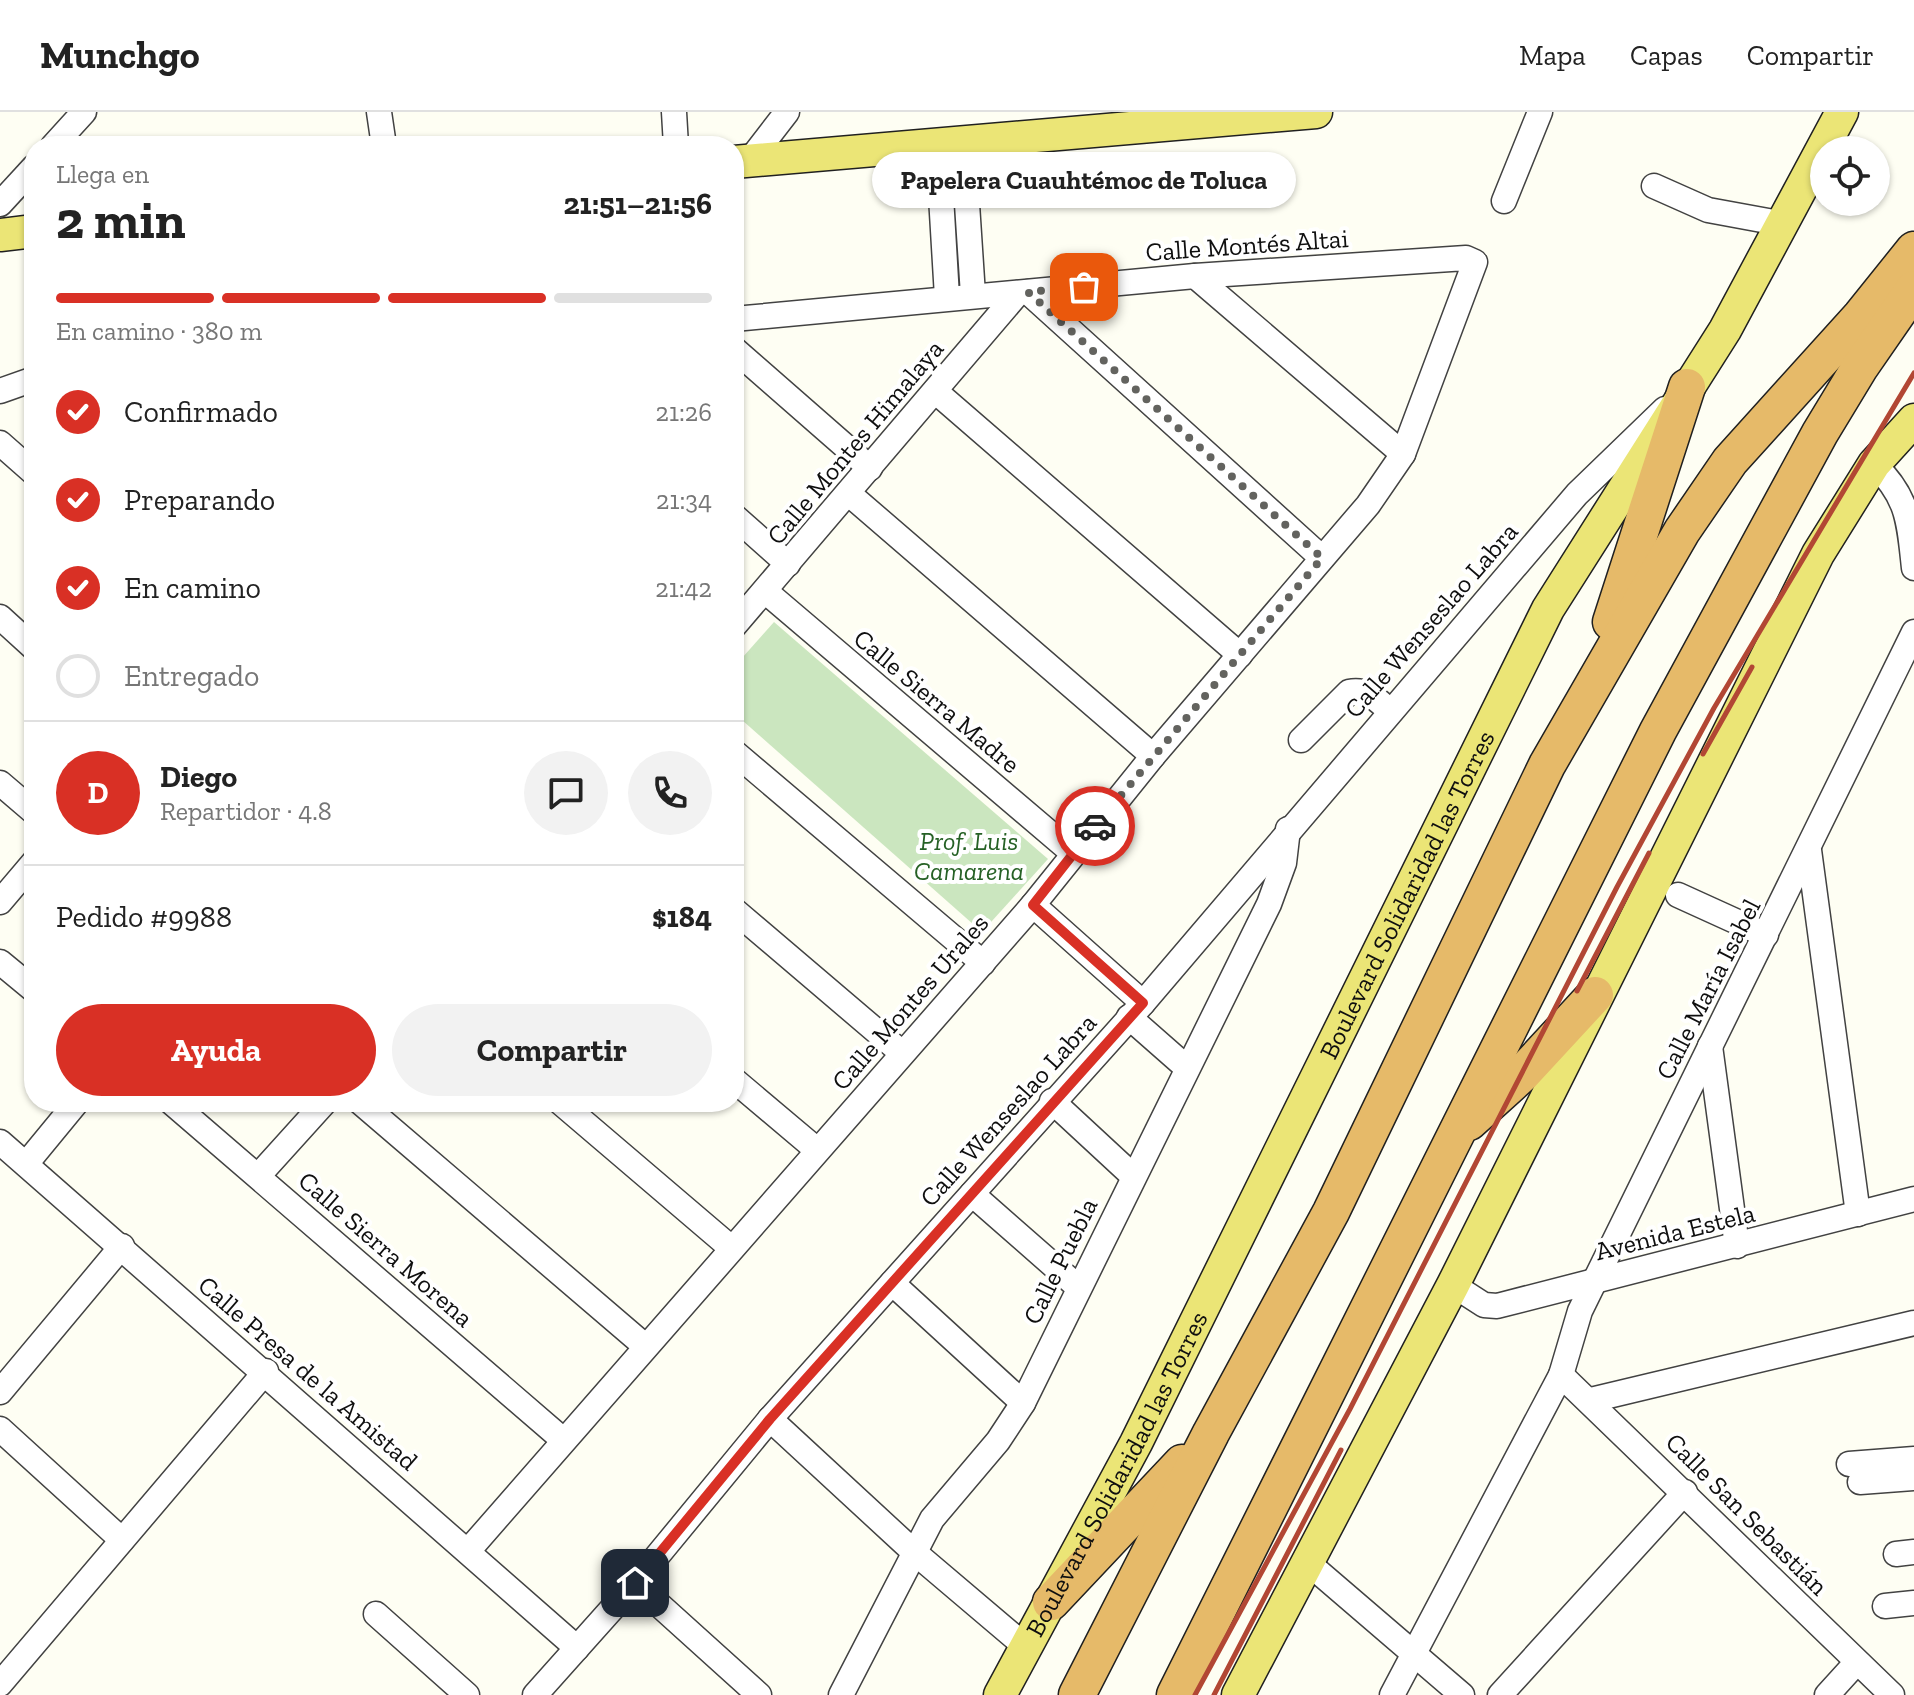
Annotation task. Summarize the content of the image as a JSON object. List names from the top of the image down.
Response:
{
  "streets": {
    "main road": ["Boulevard Solidaridad las Torres"],
    "street": [
      "Calle Montés Altai",
      "Calle Montes Himalaya",
      "Calle Wenseslao Labra",
      "Calle Sierra Madre",
      "Calle María Isabel",
      "Calle Montes Urales",
      "Avenida Estela",
      "Calle Sierra Morena",
      "Calle Puebla",
      "Calle Presa de la Amistad",
      "Calle San Sebastián"
    ]
  },
  "crossings": [
    ["Calle Montés Altai", "Calle Montes Himalaya"],
    ["Calle Montés Altai", "Calle Montes Urales"],
    ["Calle Montes Himalaya", "Calle Sierra Madre"],
    ["Calle Wenseslao Labra", "Boulevard Solidaridad las Torres"],
    ["Calle Wenseslao Labra", "Calle Puebla"],
    ["Calle Wenseslao Labra", "Calle Presa de la Amistad"],
    ["Calle Sierra Madre", "Calle Montes Urales"],
    ["Calle María Isabel", "Avenida Estela"],
    ["Calle María Isabel", "Calle San Sebastián"],
    ["Calle Montes Urales", "Calle Sierra Morena"],
    ["Calle Montes Urales", "Calle Presa de la Amistad"]
  ],
  "parks": ["Prof. Luis Camarena"],
  "places": ["Papelera Cuauhtémoc de Toluca"],
  "page": {
    "header": "Munchgo",
    "nav": ["Mapa", "Capas", "Compartir"],
    "heading": ["2 min", "Llega en", "21:51–21:56"],
    "panel": [
      "Diego",
      "Repartidor · 4.8",
      "Pedido #9988",
      "$184"
    ],
    "bubble": "Papelera Cuauhtémoc de Toluca",
    "bar": "En camino · 380 m",
    "list": [
      ["Confirmado", "21:26"],
      ["Preparando", "21:34"],
      ["En camino", "21:42"],
      "Entregado"
    ],
    "round": "D",
    "buttons": ["Ayuda", "Compartir"]
  }
}
